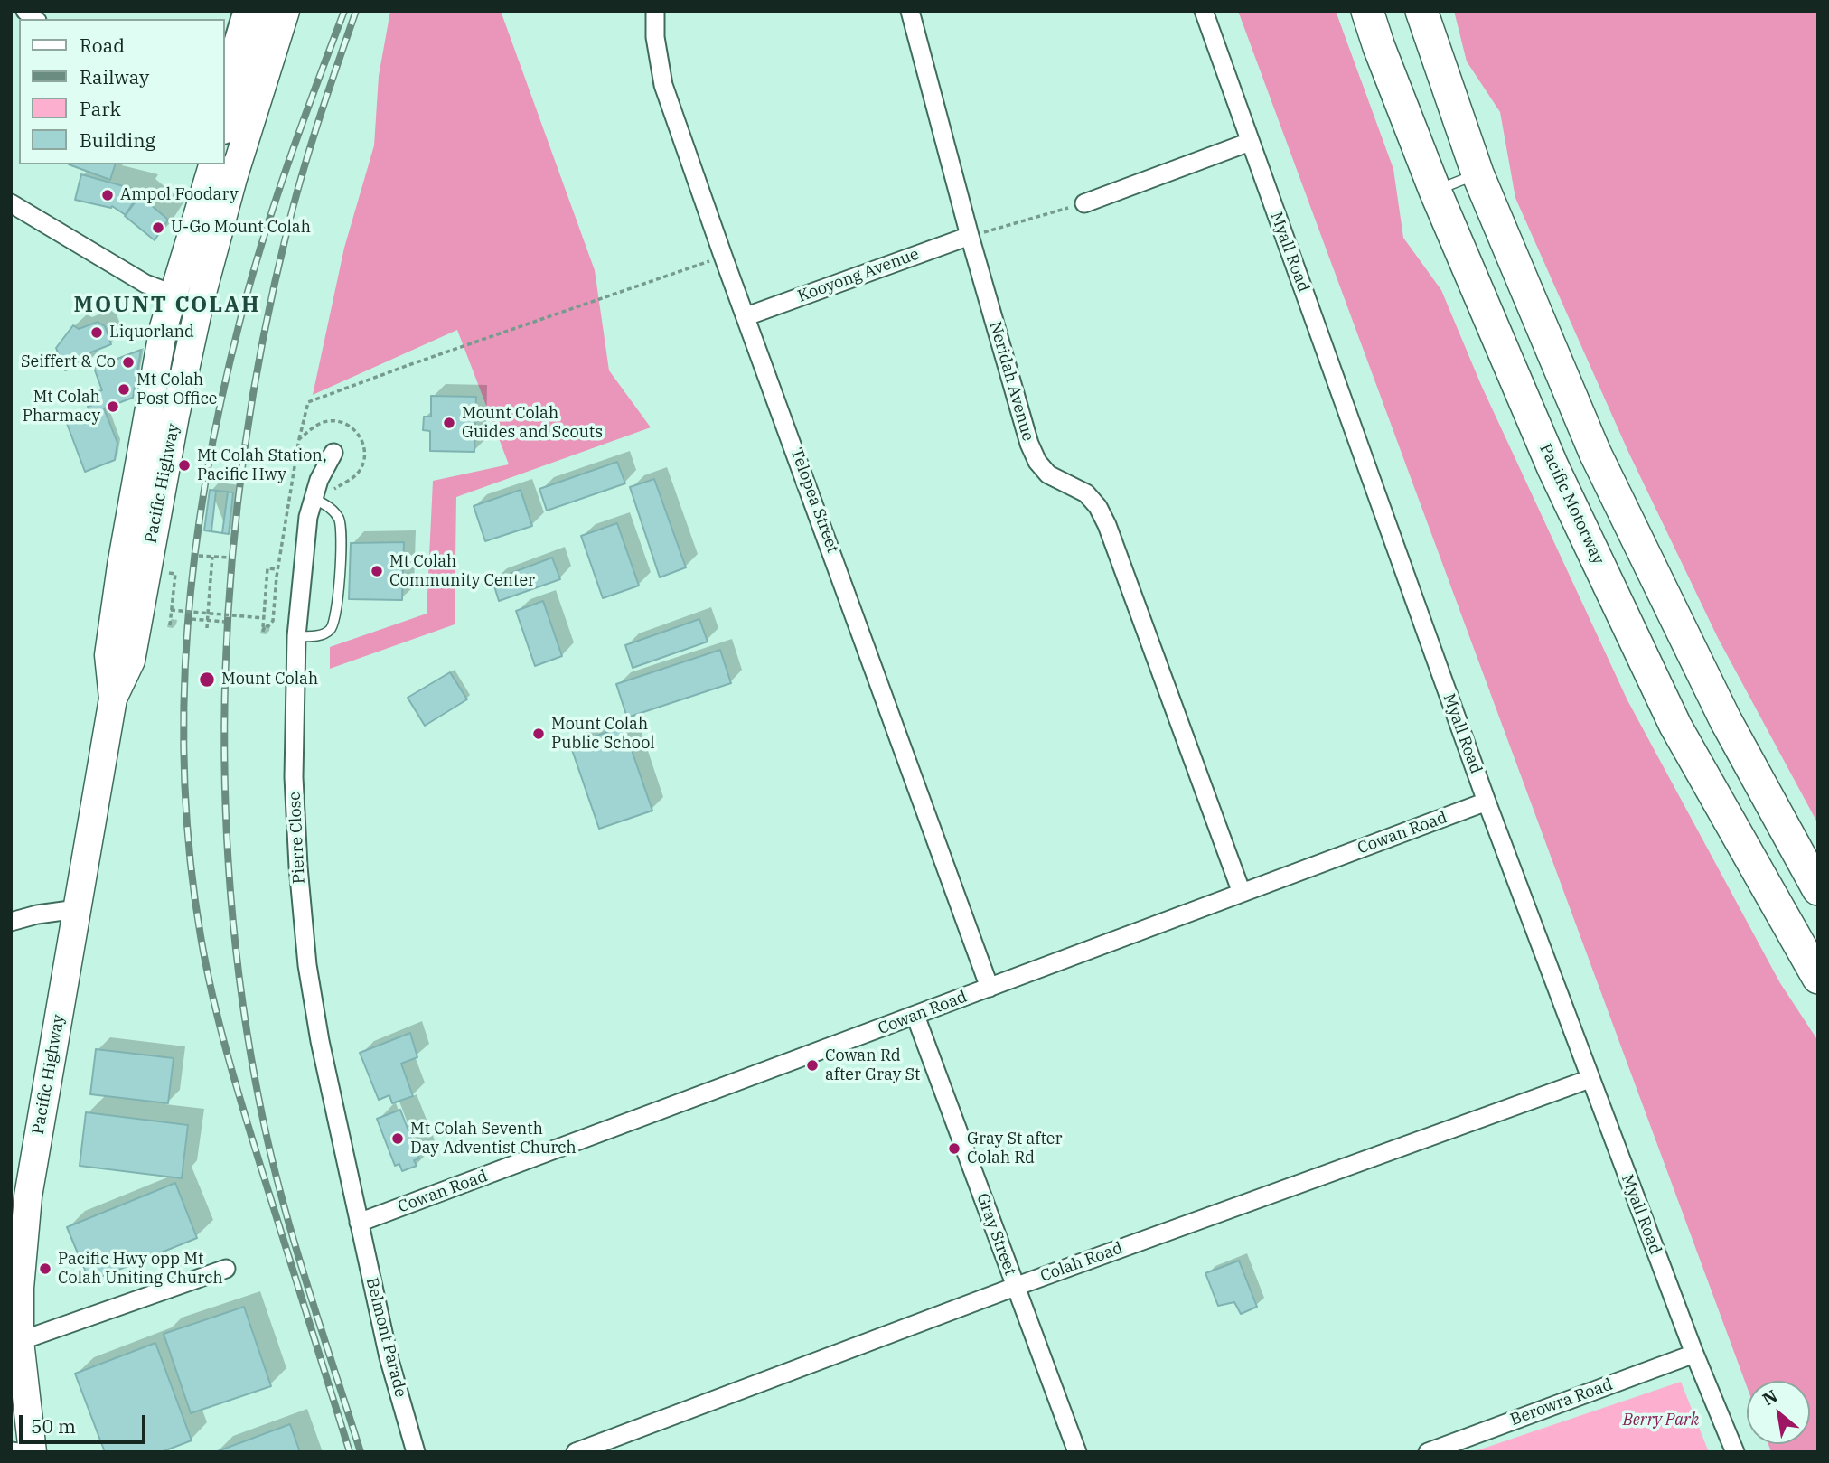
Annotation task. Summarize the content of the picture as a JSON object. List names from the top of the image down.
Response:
{
  "streets": {
    "highway": ["Pacific Motorway"],
    "main road": ["Pacific Highway"],
    "street": [
      "Myall Road",
      "Kooyong Avenue",
      "Neridah Avenue",
      "Telopea Street",
      "Cowan Road",
      "Pierre Close",
      "Gray Street",
      "Colah Road",
      "Belmont Parade",
      "Berowra Road"
    ]
  },
  "crossings": [
    ["Myall Road", "Cowan Road"],
    ["Myall Road", "Colah Road"],
    ["Myall Road", "Berowra Road"],
    ["Kooyong Avenue", "Neridah Avenue"],
    ["Kooyong Avenue", "Telopea Street"],
    ["Neridah Avenue", "Cowan Road"],
    ["Telopea Street", "Cowan Road"],
    ["Cowan Road", "Pierre Close"],
    ["Cowan Road", "Gray Street"],
    ["Cowan Road", "Belmont Parade"],
    ["Pierre Close", "Belmont Parade"],
    ["Gray Street", "Colah Road"]
  ],
  "districts": ["MOUNT COLAH"],
  "parks": ["Berry Park"],
  "places": [
    "Ampol Foodary",
    "U-Go Mount Colah",
    "Liquorland",
    "Seiffert & Co",
    "Mt Colah Post Office",
    "Mt Colah Pharmacy",
    "Mount Colah Guides and Scouts",
    "Mt Colah Station, Pacific Hwy",
    "Mt Colah Community Center",
    "Mount Colah",
    "Mount Colah Public School",
    "Cowan Rd after Gray St",
    "Mt Colah Seventh Day Adventist Church",
    "Gray St after Colah Rd",
    "Pacific Hwy opp Mt Colah Uniting Church"
  ],
  "legend": [
    "Road",
    "Railway",
    "Park",
    "Building"
  ],
  "scale_bar": "50 m",
  "north": "top left"
}
